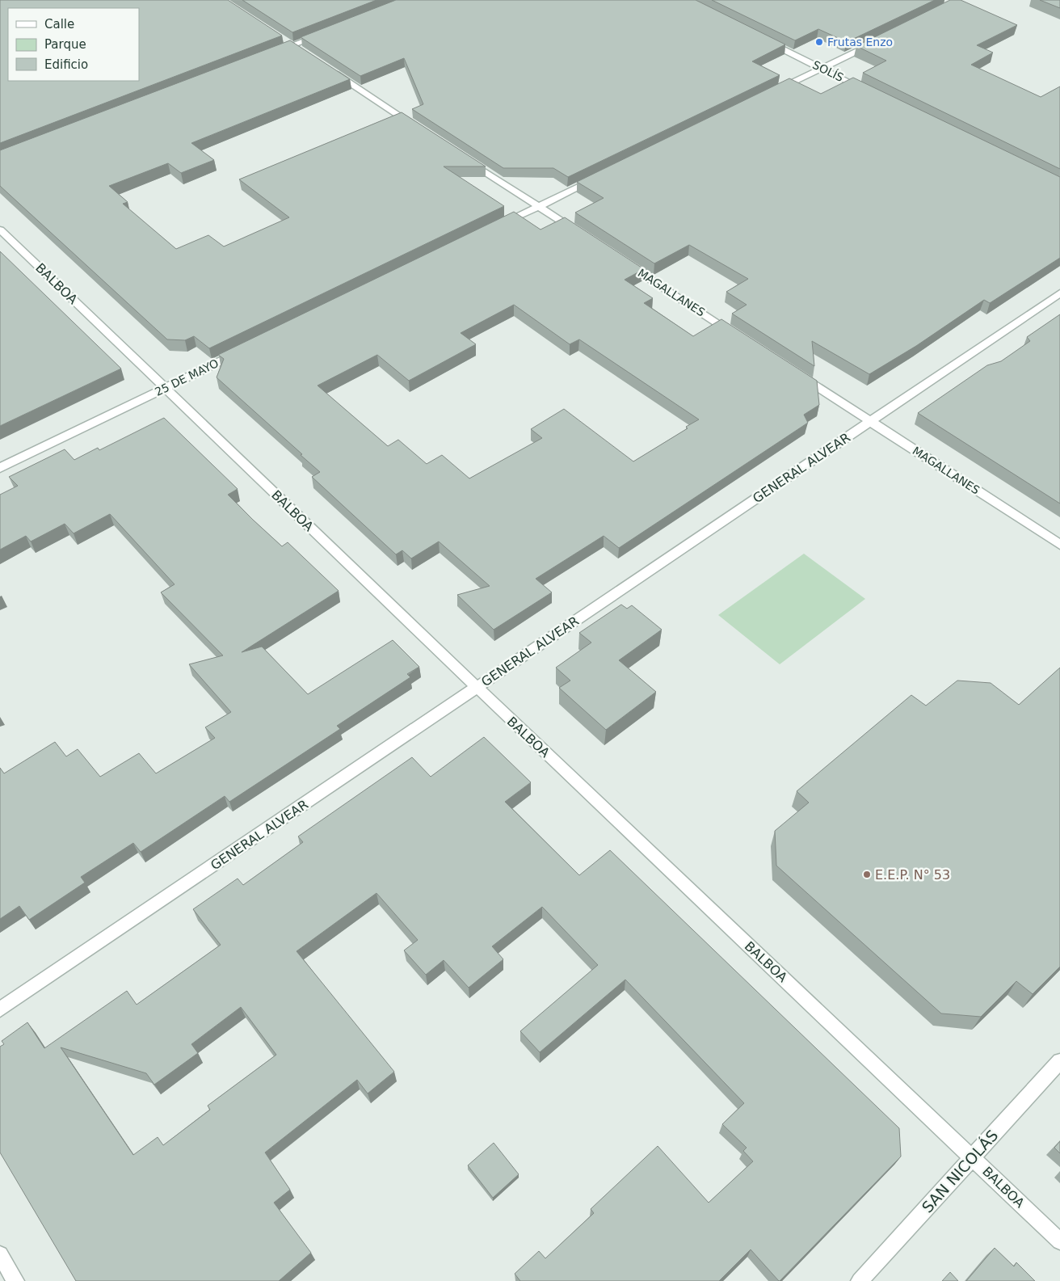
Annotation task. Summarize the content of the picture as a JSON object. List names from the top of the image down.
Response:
{
  "streets": {
    "street": [
      "SOLÍS",
      "BALBOA",
      "MAGALLANES",
      "25 DE MAYO",
      "GENERAL ALVEAR",
      "SAN NICOLÁS"
    ]
  },
  "crossings": [
    ["BALBOA", "25 DE MAYO"],
    ["BALBOA", "GENERAL ALVEAR"],
    ["BALBOA", "SAN NICOLÁS"],
    ["MAGALLANES", "GENERAL ALVEAR"]
  ],
  "places": ["Frutas Enzo", "E.E.P. N° 53"],
  "legend": ["Calle", "Parque", "Edificio"]
}
